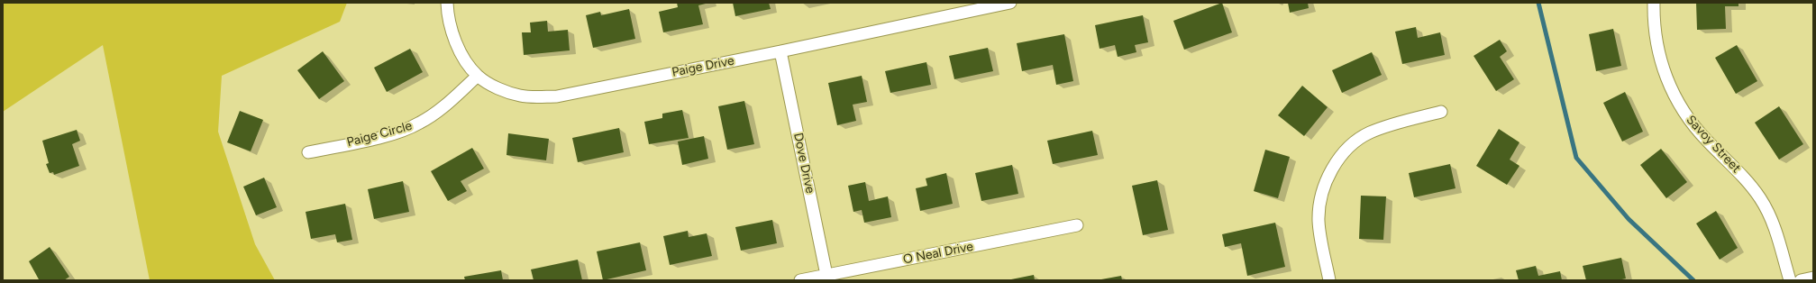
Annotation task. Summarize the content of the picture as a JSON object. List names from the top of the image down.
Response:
{
  "streets": {
    "street": [
      "Paige Drive",
      "Paige Circle",
      "Savoy Street",
      "Dove Drive",
      "O Neal Drive"
    ]
  },
  "crossings": [
    ["Paige Drive", "Paige Circle"],
    ["Paige Drive", "Dove Drive"],
    ["Dove Drive", "O Neal Drive"]
  ]
}
